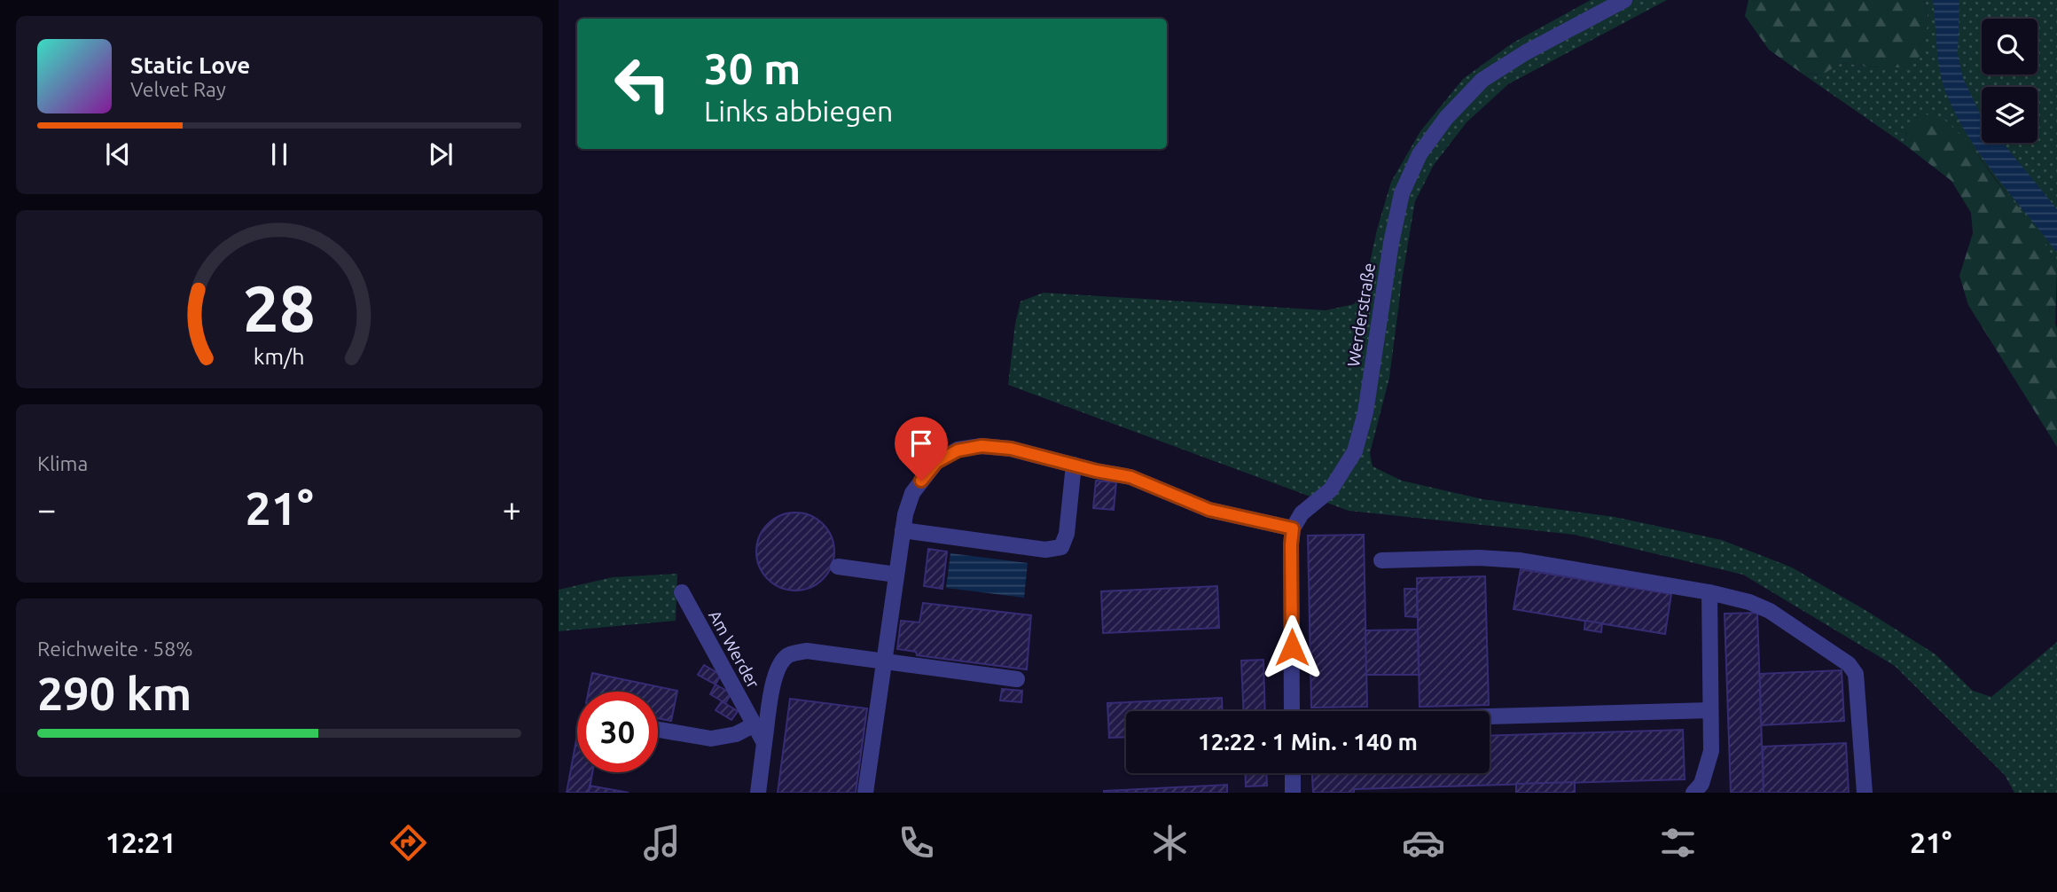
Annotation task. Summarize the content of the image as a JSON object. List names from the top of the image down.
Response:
{
  "streets": {
    "street": ["Werderstraße", "Am Werder"]
  },
  "page": {
    "turn": ["30 m", "Links abbiegen"],
    "song": ["Static Love", "Velvet Ray"],
    "tile": [
      "Klima",
      ["Reichweite · 58%", "290 km"]
    ],
    "heat": ["−", "21°", "+"],
    "limit": "30",
    "trip": "12:22 · 1 Min. · 140 m",
    "tabs": ["12:21", "21°"],
    "gauge": ["28", "km/h"]
  }
}
